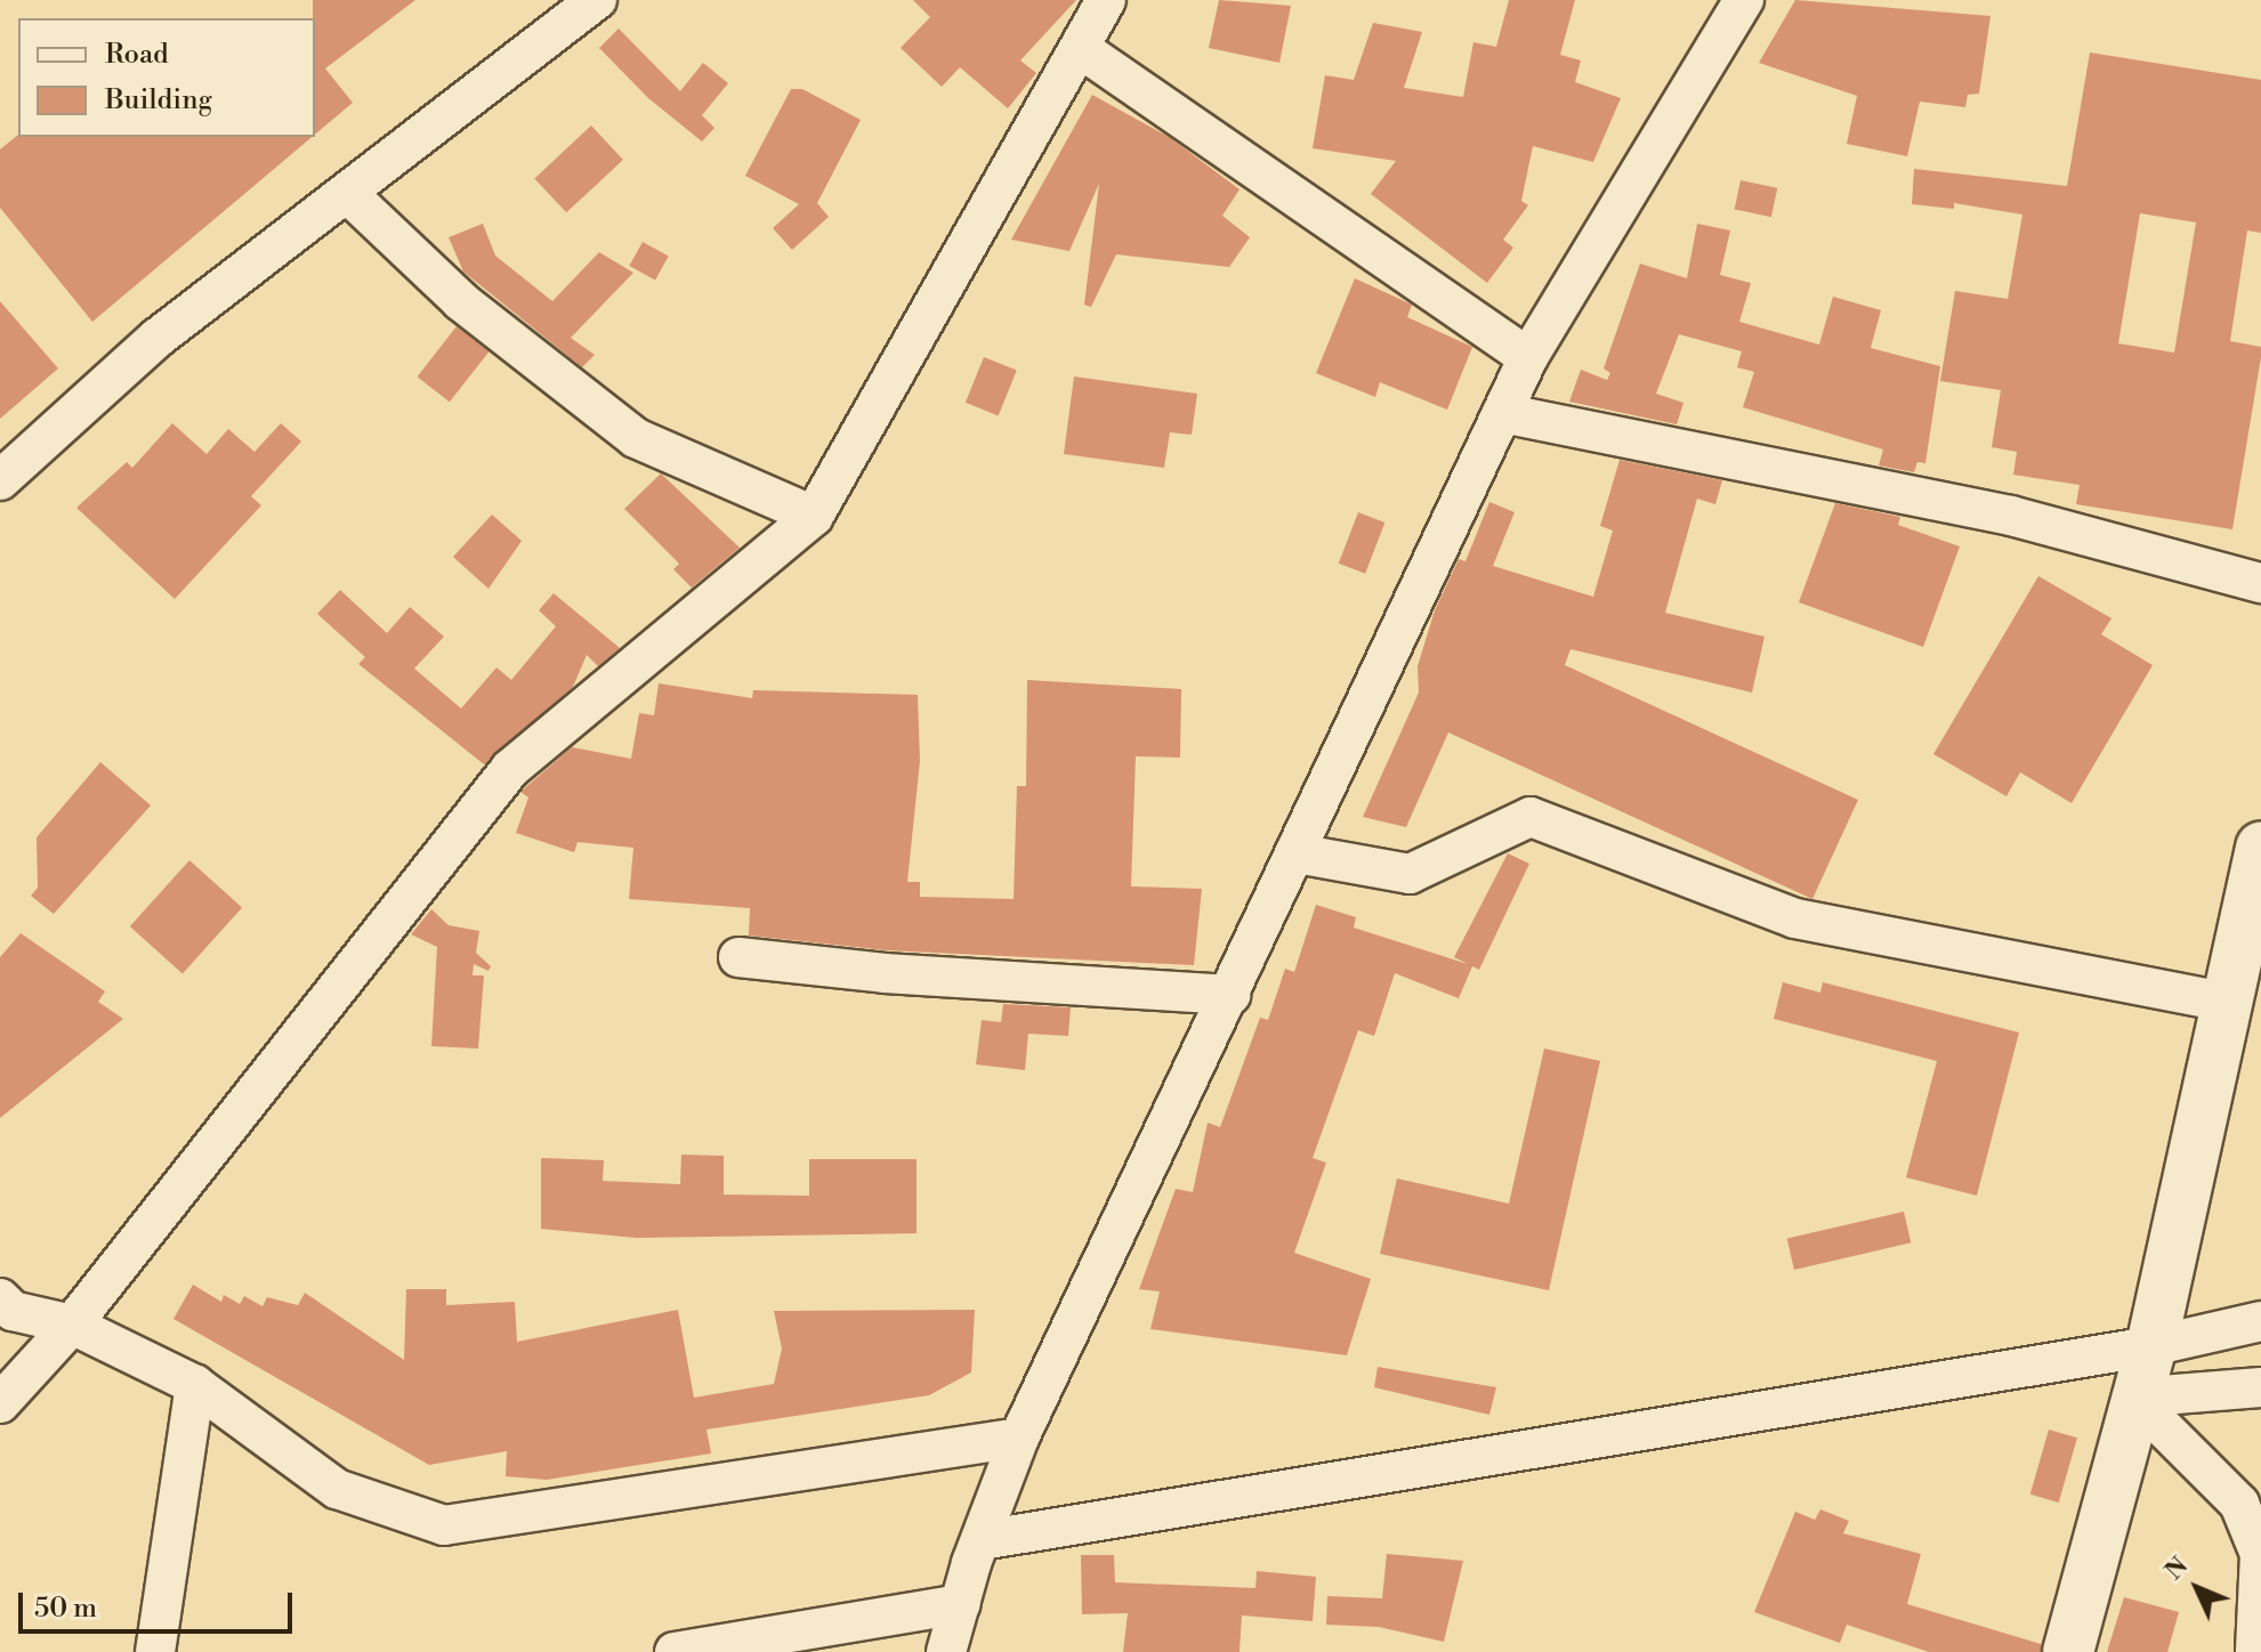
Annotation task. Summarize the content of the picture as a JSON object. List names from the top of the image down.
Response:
{
  "legend": ["Road", "Building"],
  "scale_bar": "50 m",
  "north": "top left"
}
